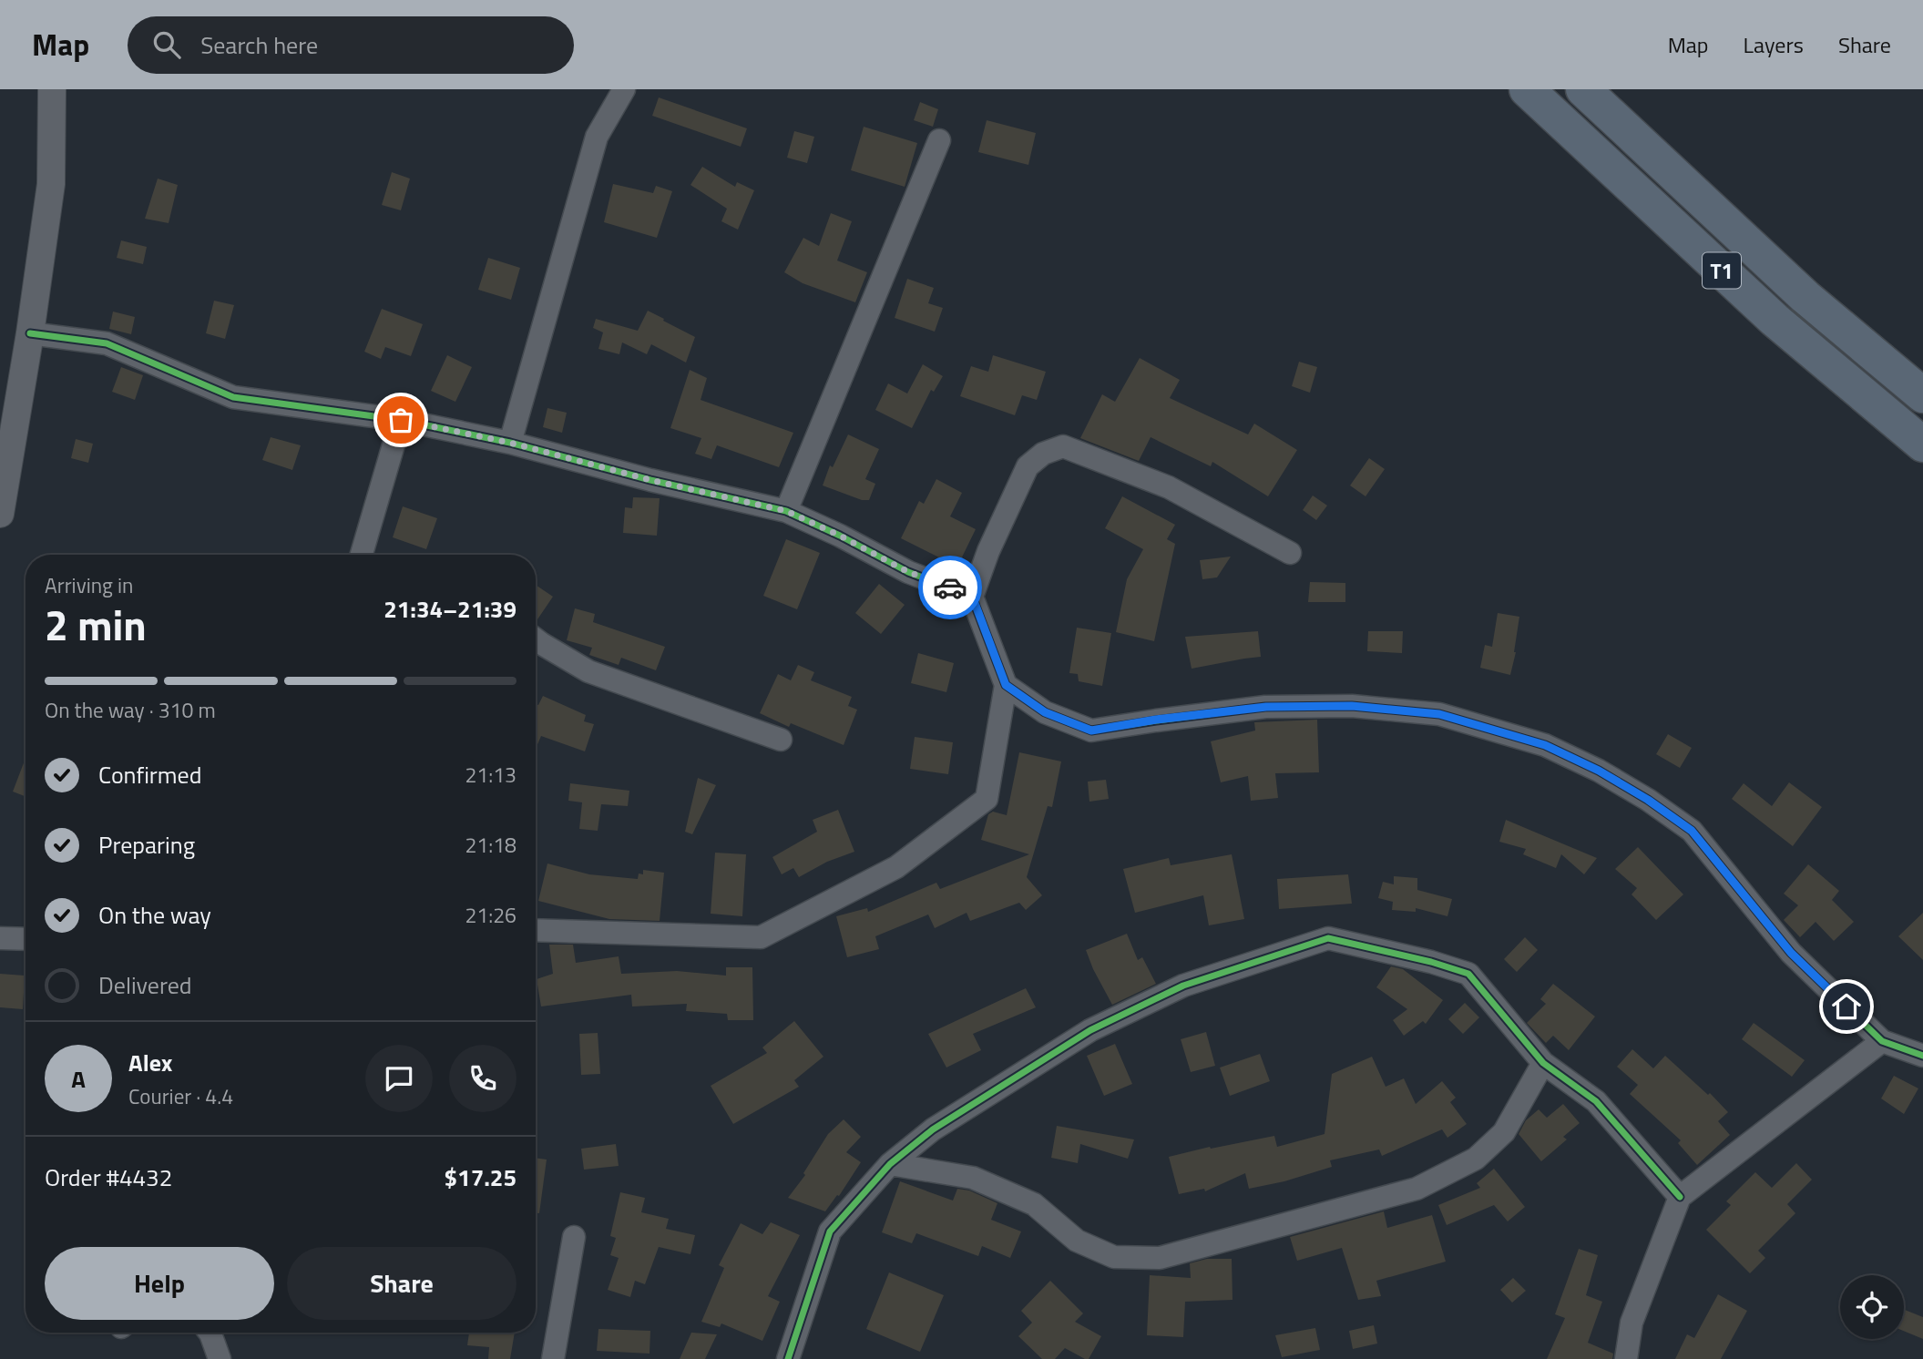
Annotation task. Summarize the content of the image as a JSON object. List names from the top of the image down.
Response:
{
  "streets": {
    "highway": ["T1"]
  },
  "page": {
    "header": "Map",
    "search": "Search here",
    "nav": ["Map", "Layers", "Share"],
    "heading": ["2 min", "Arriving in", "21:34–21:39"],
    "panel": [
      "Alex",
      "Courier · 4.4",
      "Order #4432",
      "$17.25"
    ],
    "bar": "On the way · 310 m",
    "list": [
      ["Confirmed", "21:13"],
      ["Preparing", "21:18"],
      ["On the way", "21:26"],
      "Delivered"
    ],
    "round": "A",
    "buttons": ["Help", "Share"]
  }
}
